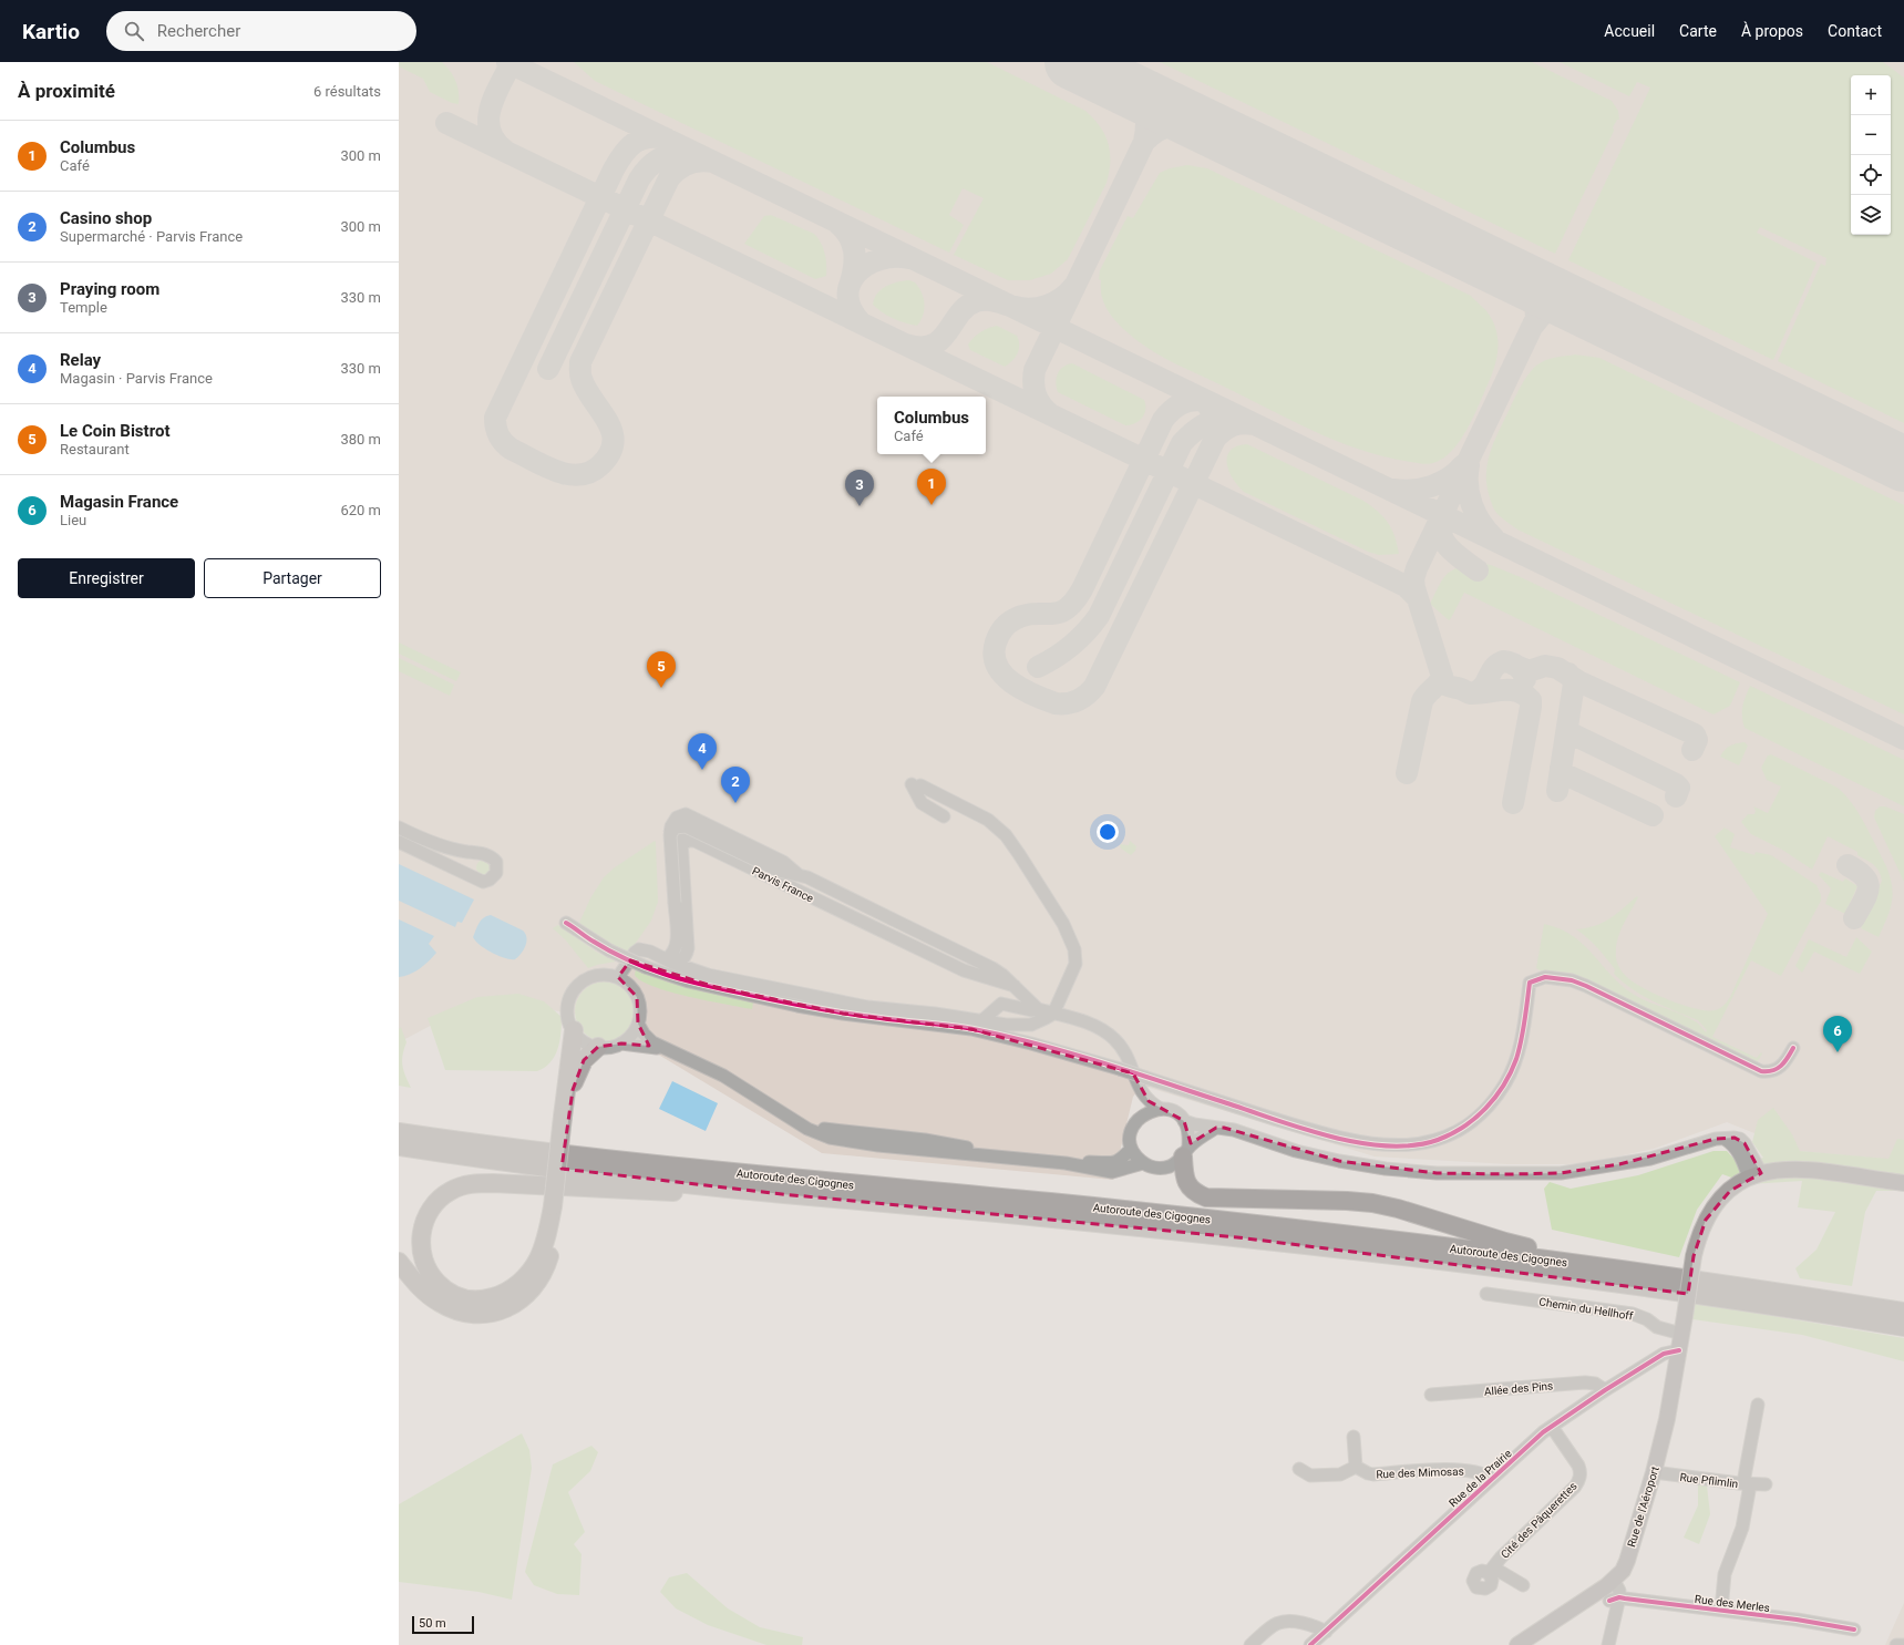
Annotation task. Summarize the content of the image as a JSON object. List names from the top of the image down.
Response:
{
  "streets": {
    "highway": ["Autoroute des Cigognes"],
    "main road": ["Rue de l'Aéroport"],
    "street": [
      "Parvis France",
      "Chemin du Hellhoff",
      "Allée des Pins",
      "Rue des Mimosas",
      "Rue de la Prairie",
      "Rue Pflimlin",
      "Cité des Pâquerettes",
      "Rue des Merles"
    ]
  },
  "crossings": [
    ["Chemin du Hellhoff", "Rue de l'Aéroport"],
    ["Allée des Pins", "Rue de la Prairie"],
    ["Rue des Mimosas", "Rue de la Prairie"],
    ["Rue de la Prairie", "Rue de l'Aéroport"],
    ["Rue de la Prairie", "Cité des Pâquerettes"],
    ["Rue Pflimlin", "Rue de l'Aéroport"],
    ["Rue de l'Aéroport", "Rue des Merles"]
  ],
  "scale_bar": "50 m",
  "page": {
    "header": "Kartio",
    "search": "Rechercher",
    "nav": [
      "Accueil",
      "Carte",
      "À propos",
      "Contact"
    ],
    "heading": ["À proximité", "6 résultats"],
    "map_buttons": ["+", "−"],
    "list": [
      {
        "mark": "1",
        "name": "Columbus",
        "note": "Café",
        "value": "300 m"
      },
      {
        "mark": "2",
        "name": "Casino shop",
        "note": "Supermarché · Parvis France",
        "value": "300 m"
      },
      {
        "mark": "3",
        "name": "Praying room",
        "note": "Temple",
        "value": "330 m"
      },
      {
        "mark": "4",
        "name": "Relay",
        "note": "Magasin · Parvis France",
        "value": "330 m"
      },
      {
        "mark": "5",
        "name": "Le Coin Bistrot",
        "note": "Restaurant",
        "value": "380 m"
      },
      {
        "mark": "6",
        "name": "Magasin France",
        "note": "Lieu",
        "value": "620 m"
      }
    ],
    "popup": ["Columbus", "Café"],
    "pins": [
      "1",
      "3",
      "5",
      "4",
      "2",
      "6"
    ],
    "buttons": ["Enregistrer", "Partager"],
    "scale": "50 m"
  }
}
